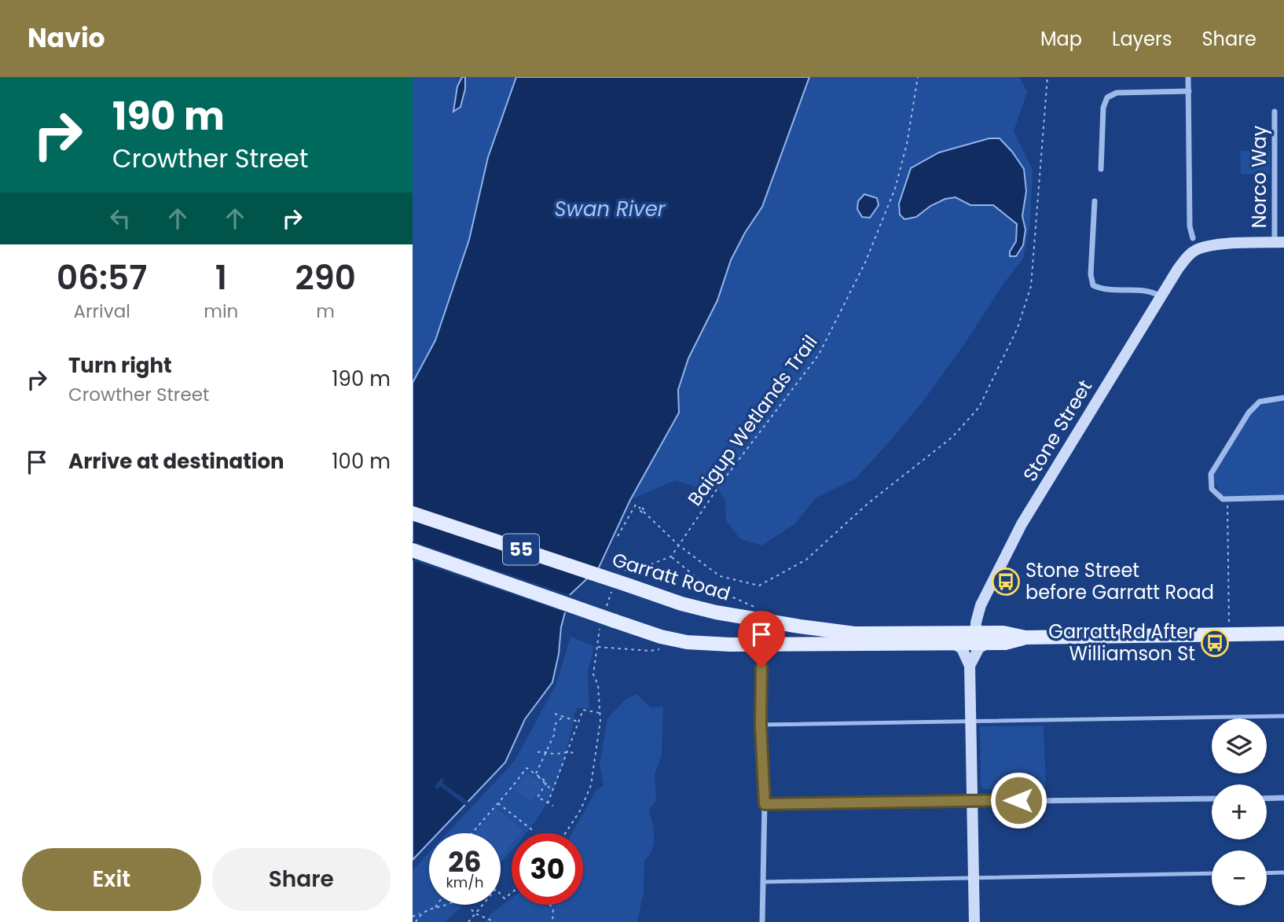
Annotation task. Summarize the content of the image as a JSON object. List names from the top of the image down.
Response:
{
  "streets": {
    "main road": ["55", "Garratt Road"],
    "street": ["Norco Way", "Stone Street"],
    "path": ["Baigup Wetlands Trail"]
  },
  "crossings": [
    ["Stone Street", "Garratt Road"]
  ],
  "water": ["Swan River"],
  "places": {
    "bus stop": ["Stone Street before Garratt Road", "Garratt Rd After Williamson St"]
  },
  "page": {
    "header": "Navio",
    "nav": ["Map", "Layers", "Share"],
    "turn": ["190 m", "Crowther Street"],
    "eta": [
      "06:57",
      "Arrival",
      "1",
      "min",
      "290",
      "m"
    ],
    "list": [
      {
        "name": "Turn right",
        "note": "Crowther Street",
        "value": "190 m"
      },
      {
        "name": "Arrive at destination",
        "value": "100 m"
      }
    ],
    "map_buttons": ["+", "−"],
    "speed": "26 km/h",
    "limit": "30",
    "buttons": ["Exit", "Share"]
  }
}
